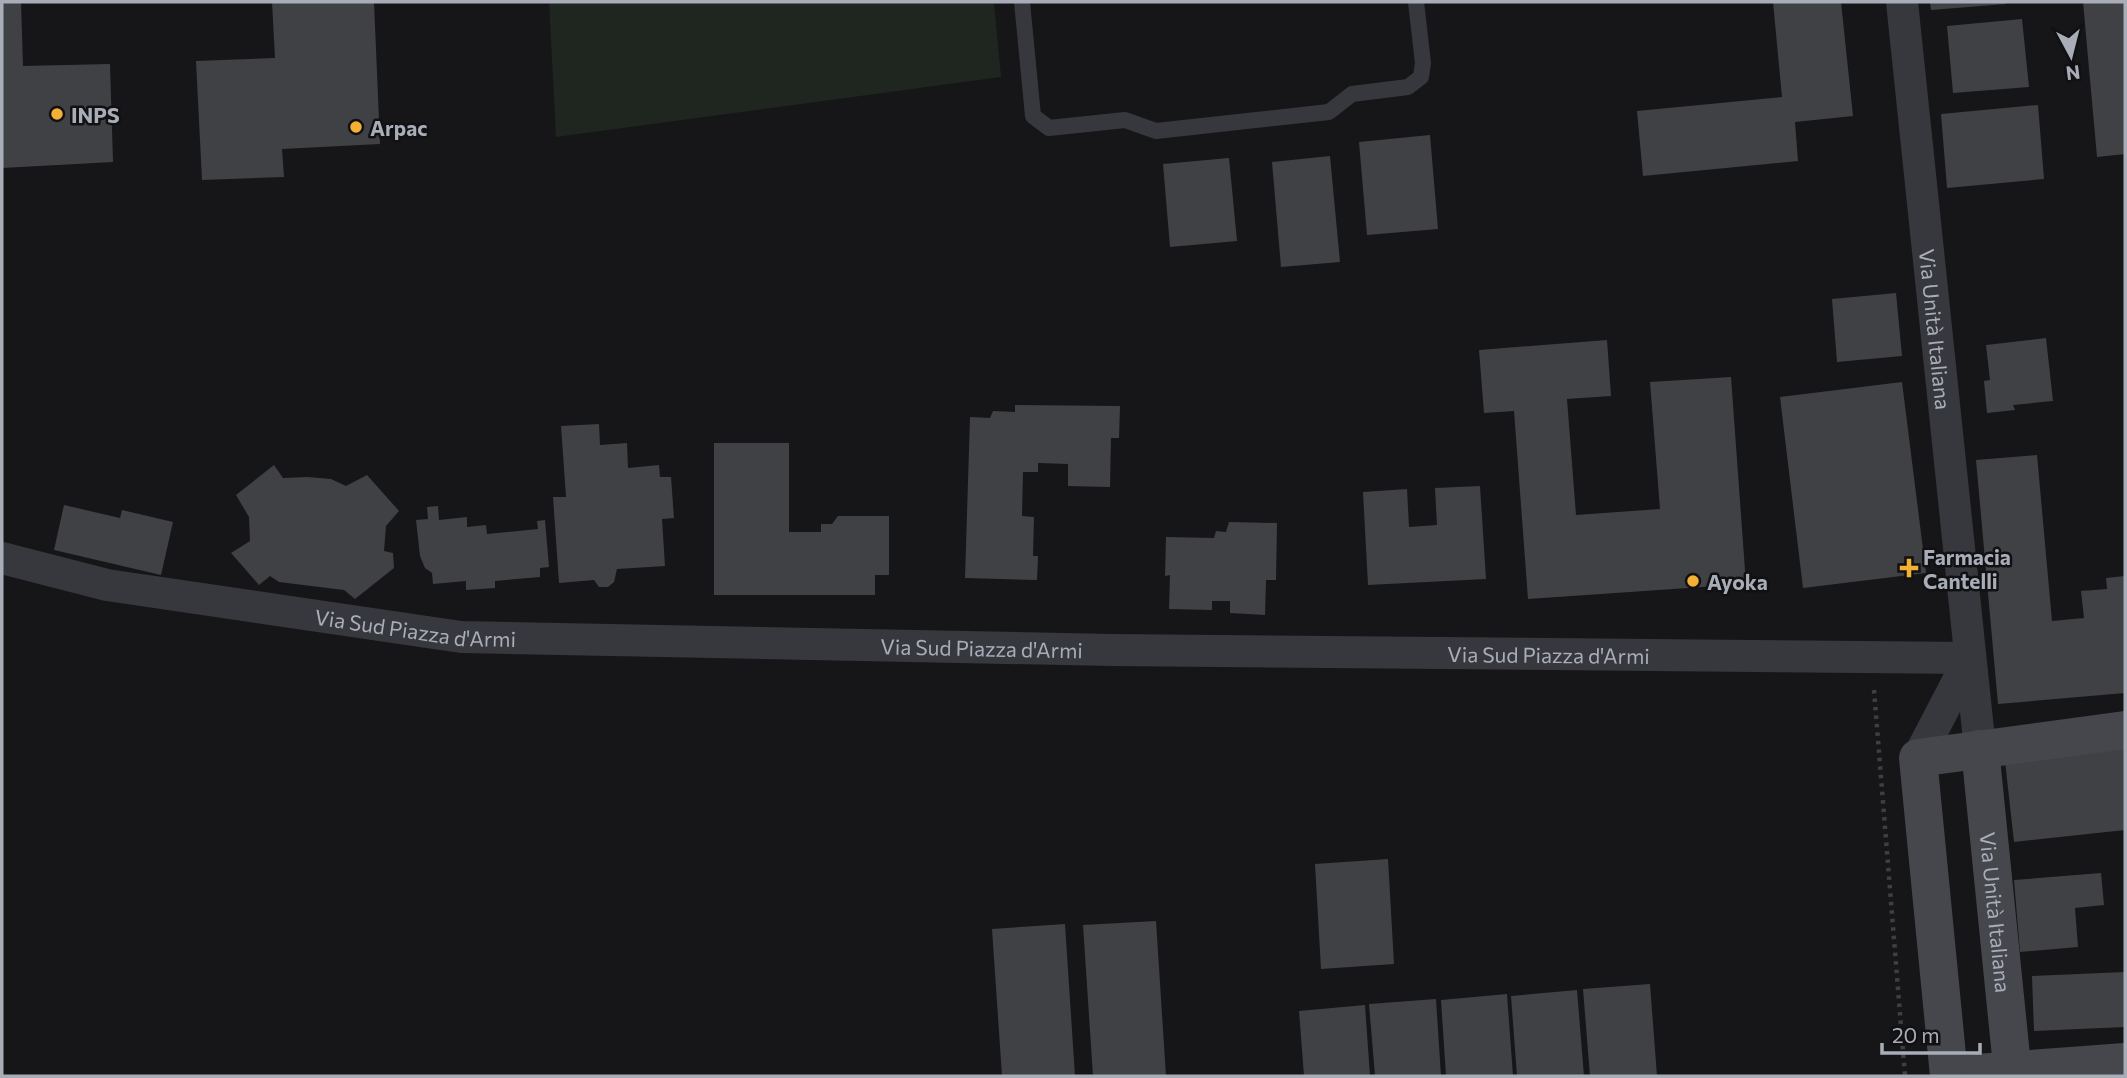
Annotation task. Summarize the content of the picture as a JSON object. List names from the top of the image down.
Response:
{
  "streets": {
    "main road": ["Via Unità Italiana"],
    "street": ["Via Sud Piazza d'Armi"]
  },
  "crossings": [
    ["Via Unità Italiana", "Via Sud Piazza d'Armi"]
  ],
  "places": {
    "other": ["INPS", "Arpac", "Ayoka"],
    "health": ["Farmacia Cantelli"]
  },
  "scale_bar": "20 m",
  "north": "bottom"
}
